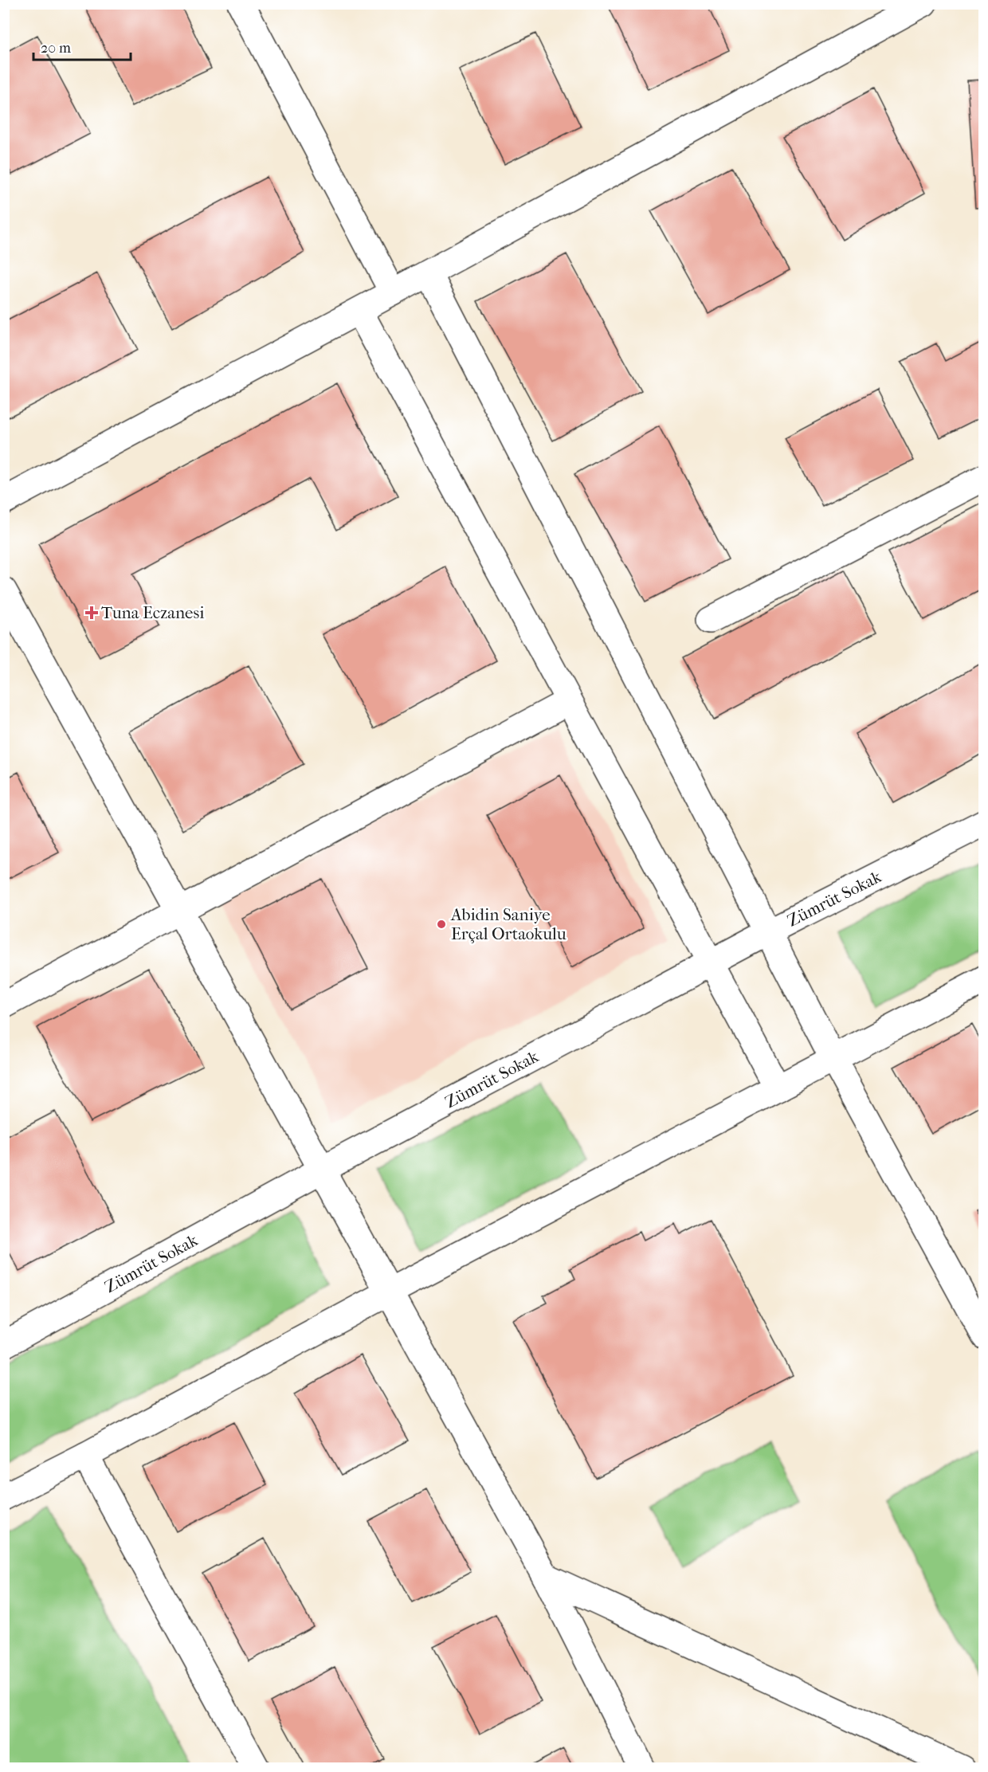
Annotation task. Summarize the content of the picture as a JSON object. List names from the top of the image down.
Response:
{
  "streets": {
    "street": ["Zümrüt Sokak"]
  },
  "places": {
    "health": ["Tuna Eczanesi"],
    "other": ["Abidin Saniye Erçal Ortaokulu"]
  },
  "scale_bar": "20 m"
}
